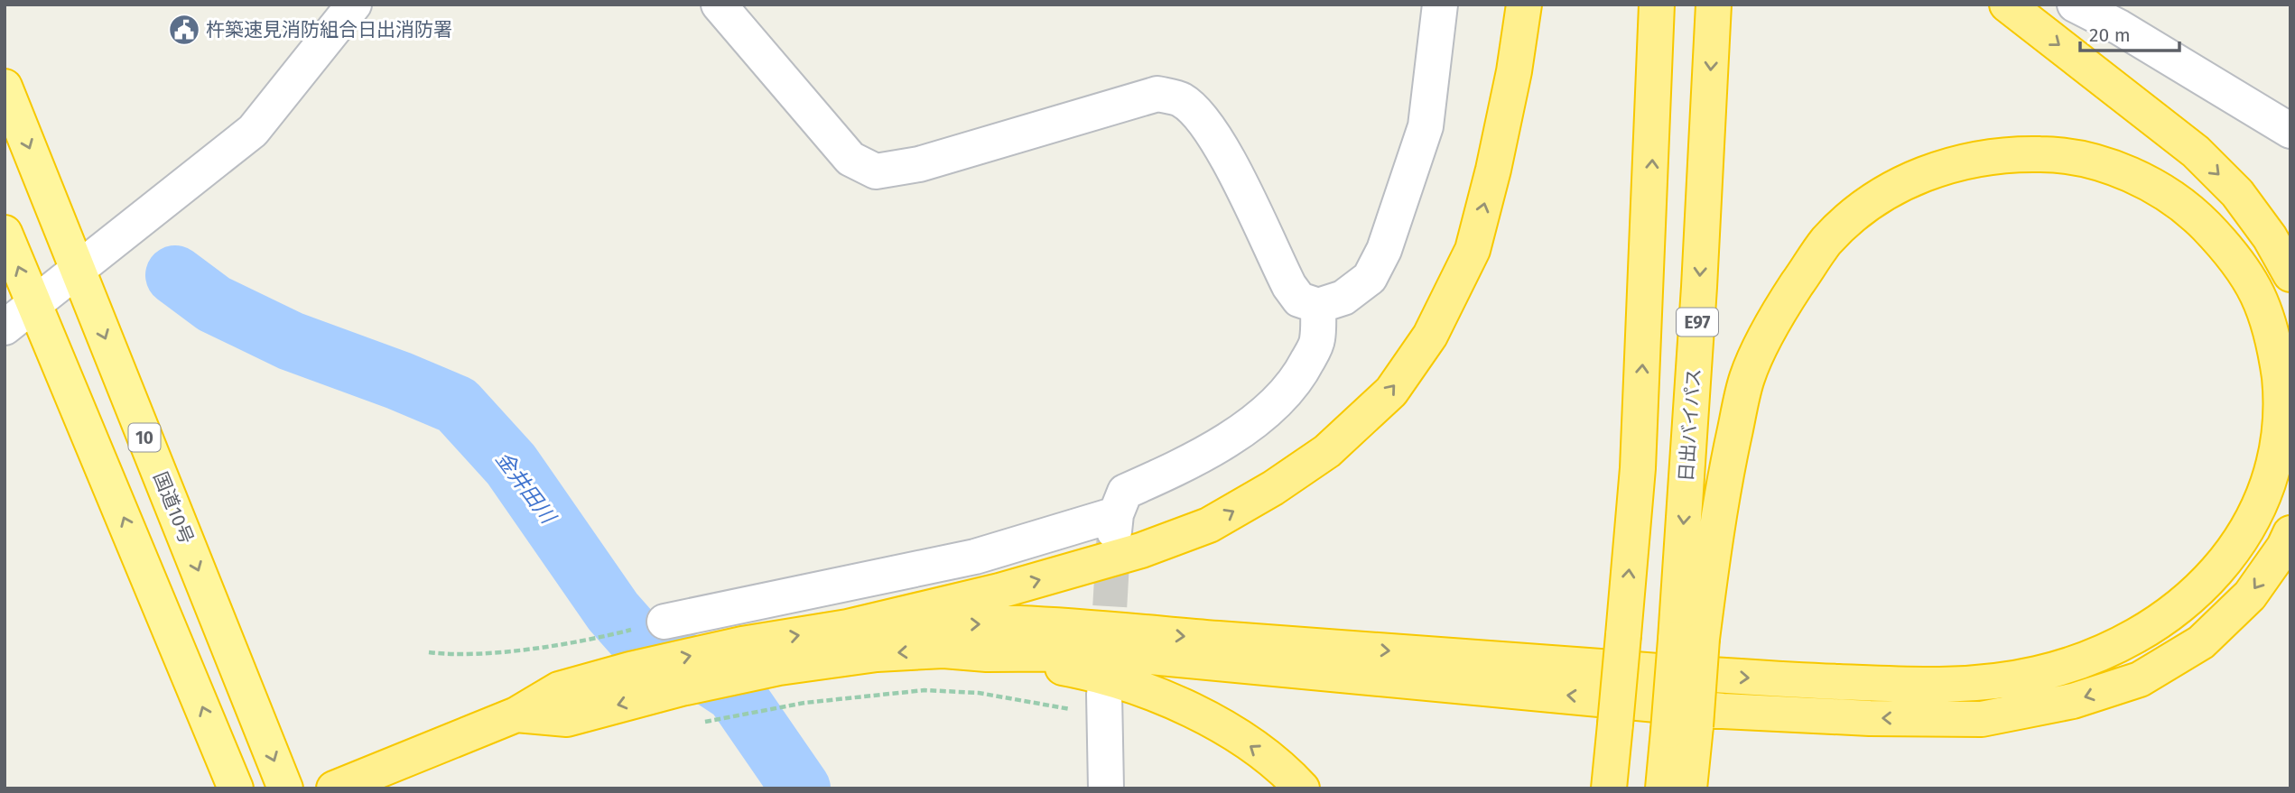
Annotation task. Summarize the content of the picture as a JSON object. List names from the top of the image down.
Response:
{
  "streets": {
    "highway": [
      "E97",
      "日出バイパス",
      "10",
      "国道10号"
    ]
  },
  "crossings": [
    ["E97", "日出バイパス"]
  ],
  "water": ["金井田川"],
  "places": {
    "public building": ["杵築速見消防組合日出消防署"]
  },
  "scale_bar": "20 m"
}
